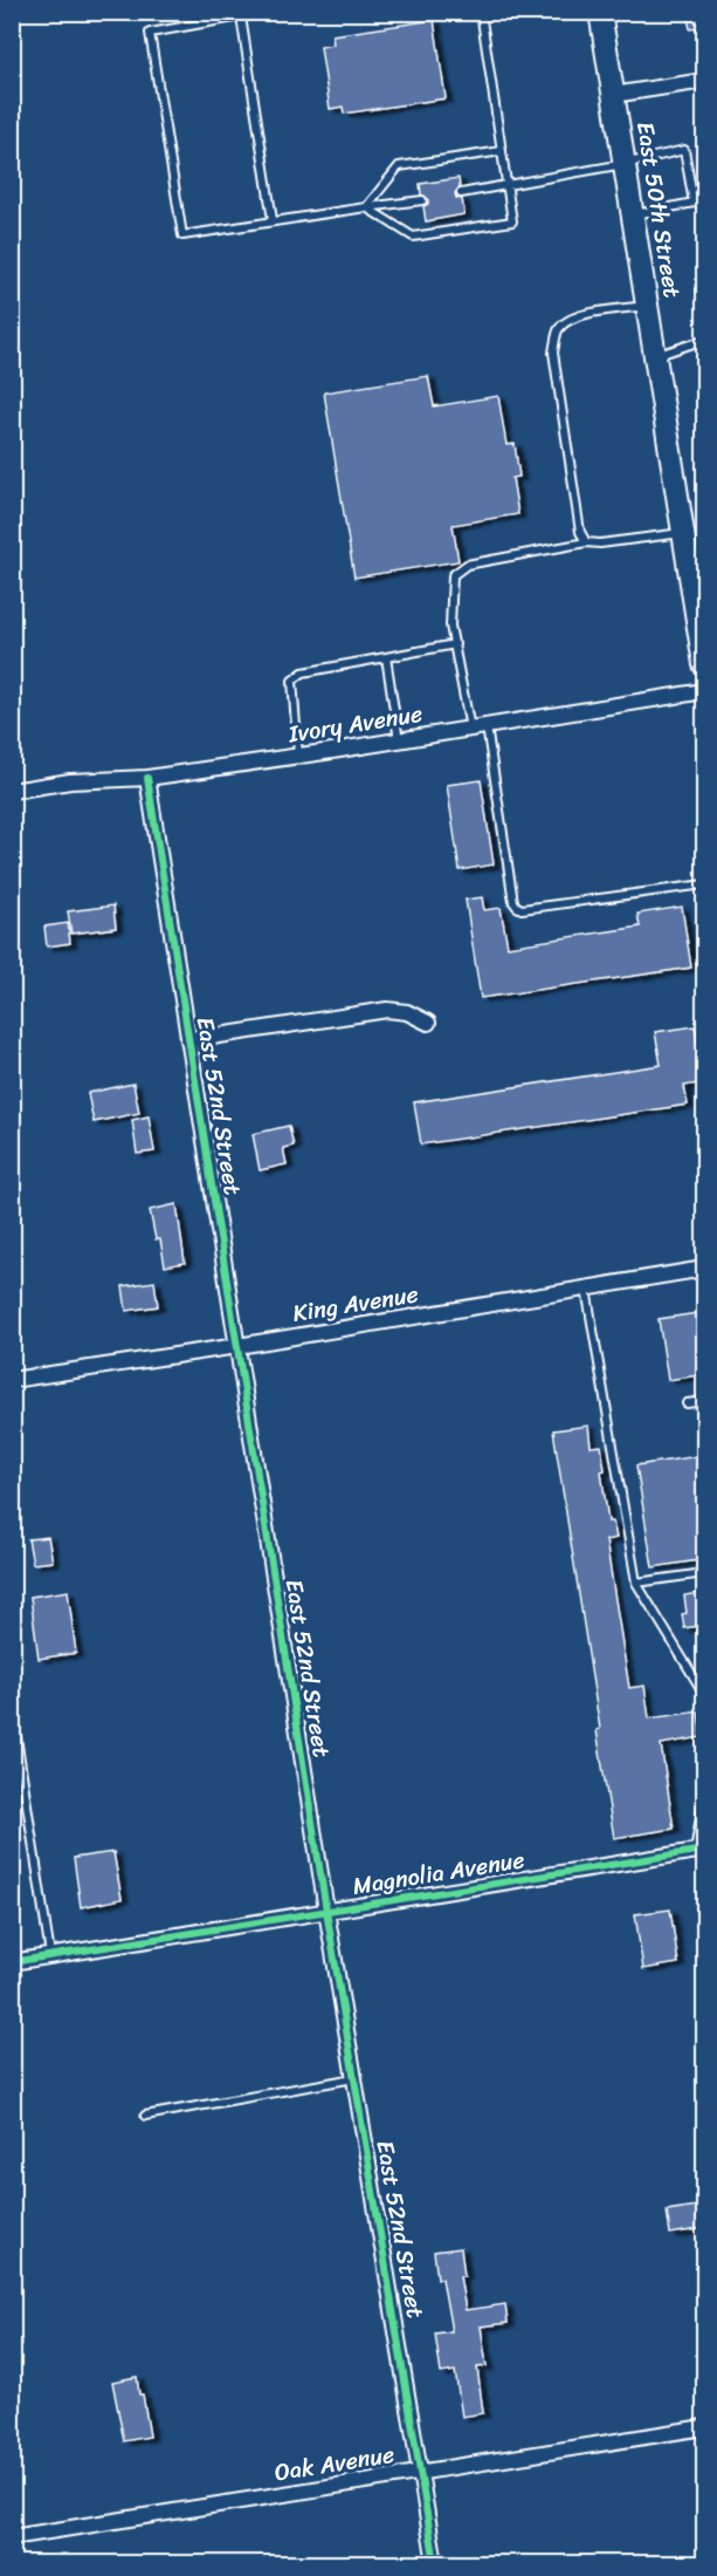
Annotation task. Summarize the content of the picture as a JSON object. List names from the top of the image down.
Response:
{
  "streets": {
    "main road": ["East 50th Street"],
    "street": [
      "Ivory Avenue",
      "East 52nd Street",
      "King Avenue",
      "Magnolia Avenue",
      "Oak Avenue"
    ]
  },
  "crossings": [
    ["Ivory Avenue", "East 52nd Street"],
    ["East 52nd Street", "King Avenue"],
    ["East 52nd Street", "Magnolia Avenue"],
    ["East 52nd Street", "Oak Avenue"]
  ]
}
